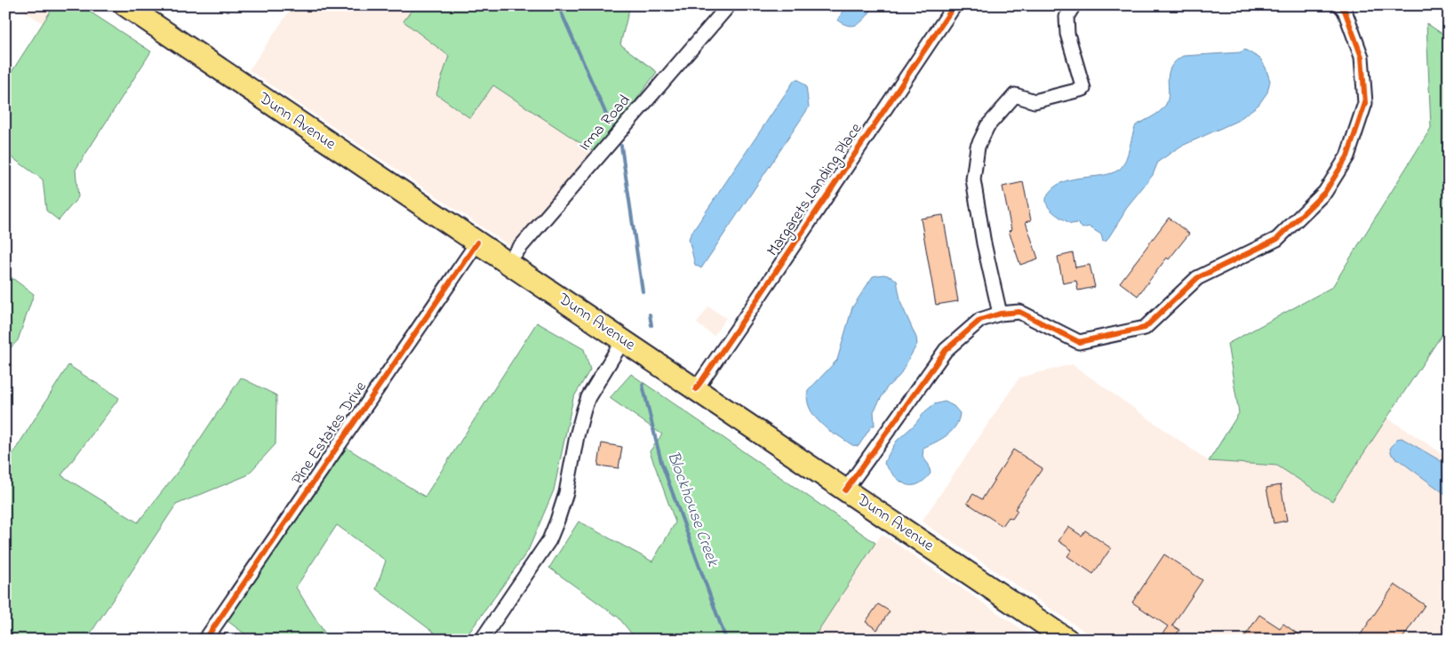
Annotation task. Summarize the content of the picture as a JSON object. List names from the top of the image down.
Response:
{
  "streets": {
    "main road": ["Dunn Avenue"],
    "street": ["Irma Road", "Margarets Landing Place", "Pine Estates Drive"]
  },
  "crossings": [
    ["Dunn Avenue", "Irma Road"],
    ["Dunn Avenue", "Margarets Landing Place"],
    ["Dunn Avenue", "Pine Estates Drive"]
  ],
  "water": ["Blockhouse Creek"]
}
